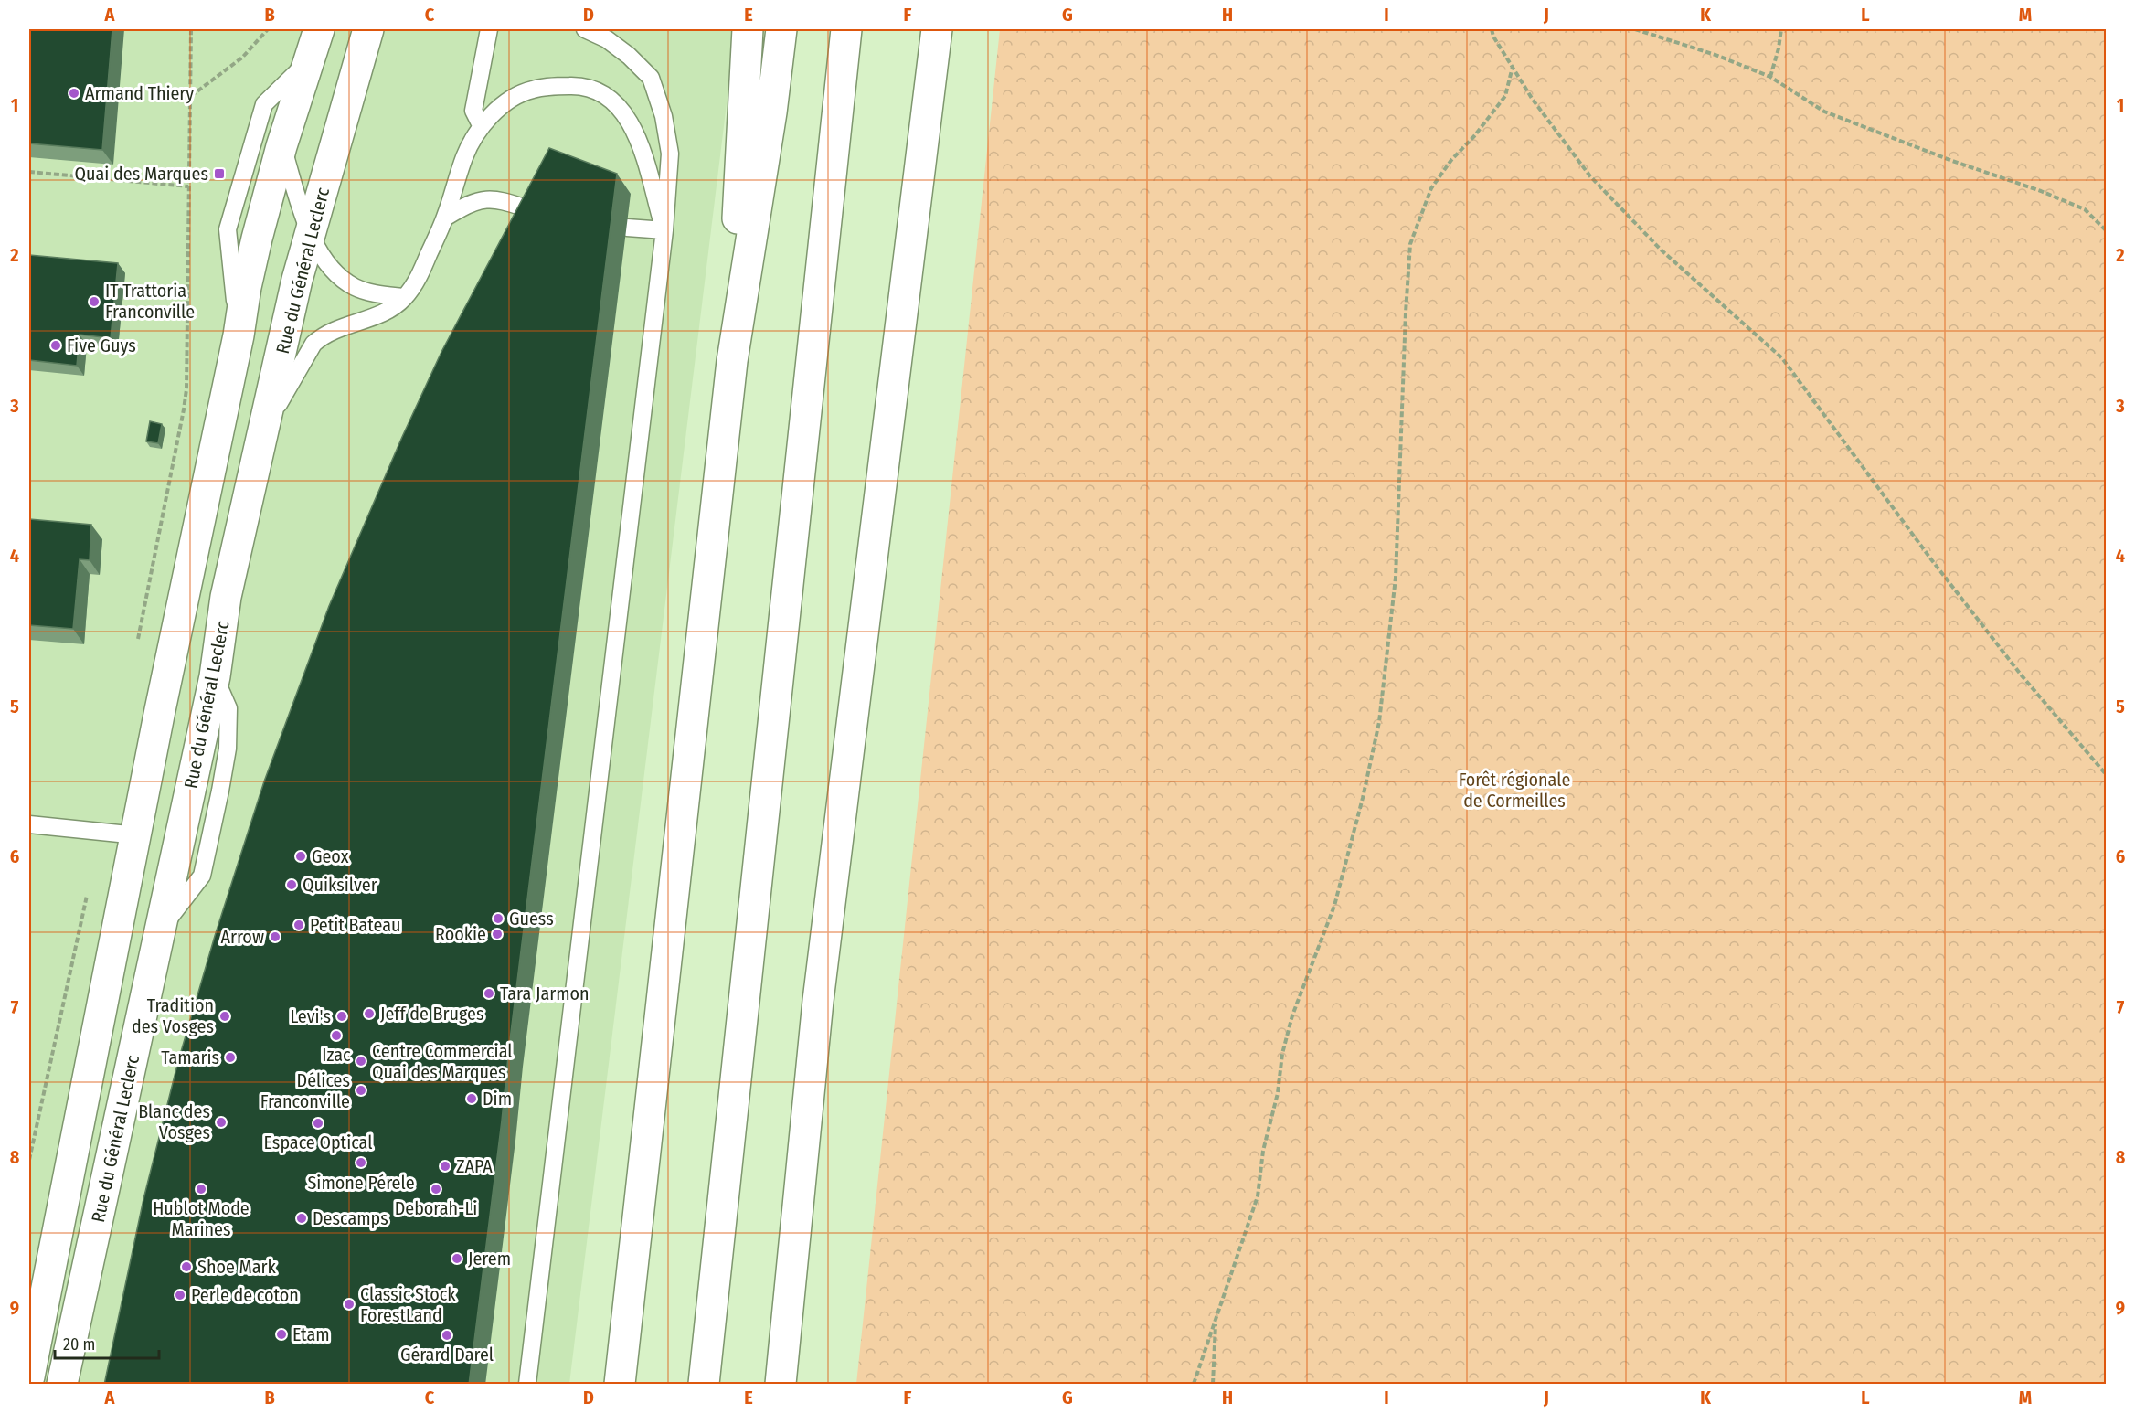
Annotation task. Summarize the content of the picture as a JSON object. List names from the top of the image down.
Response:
{
  "streets": {
    "main road": ["Rue du Général Leclerc"]
  },
  "parks": ["Forêt régionale de Cormeilles"],
  "places": {
    "other": [
      "Armand Thiery",
      "IT Trattoria Franconville",
      "Five Guys",
      "Geox",
      "Quiksilver",
      "Guess",
      "Petit Bateau",
      "Rookie",
      "Arrow",
      "Tara Jarmon",
      "Jeff de Bruges",
      "Tradition des Vosges",
      "Levi's",
      "Izac",
      "Tamaris",
      "Centre Commercial Quai des Marques",
      "Délices Franconville",
      "Dim",
      "Blanc des Vosges",
      "Espace Optical",
      "Simone Pérele",
      "ZAPA",
      "Hublot Mode Marines",
      "Deborah-Li",
      "Descamps",
      "Jerem",
      "Shoe Mark",
      "Perle de coton",
      "Classic Stock ForestLand",
      "Etam",
      "Gérard Darel"
    ],
    "transit": ["Quai des Marques"]
  },
  "scale_bar": "20 m",
  "grid": {
    "columns": [
      "A",
      "B",
      "C",
      "D",
      "E",
      "F",
      "G",
      "H",
      "I",
      "J",
      "K",
      "L",
      "M"
    ],
    "rows": [
      "1",
      "2",
      "3",
      "4",
      "5",
      "6",
      "7",
      "8",
      "9"
    ]
  }
}
